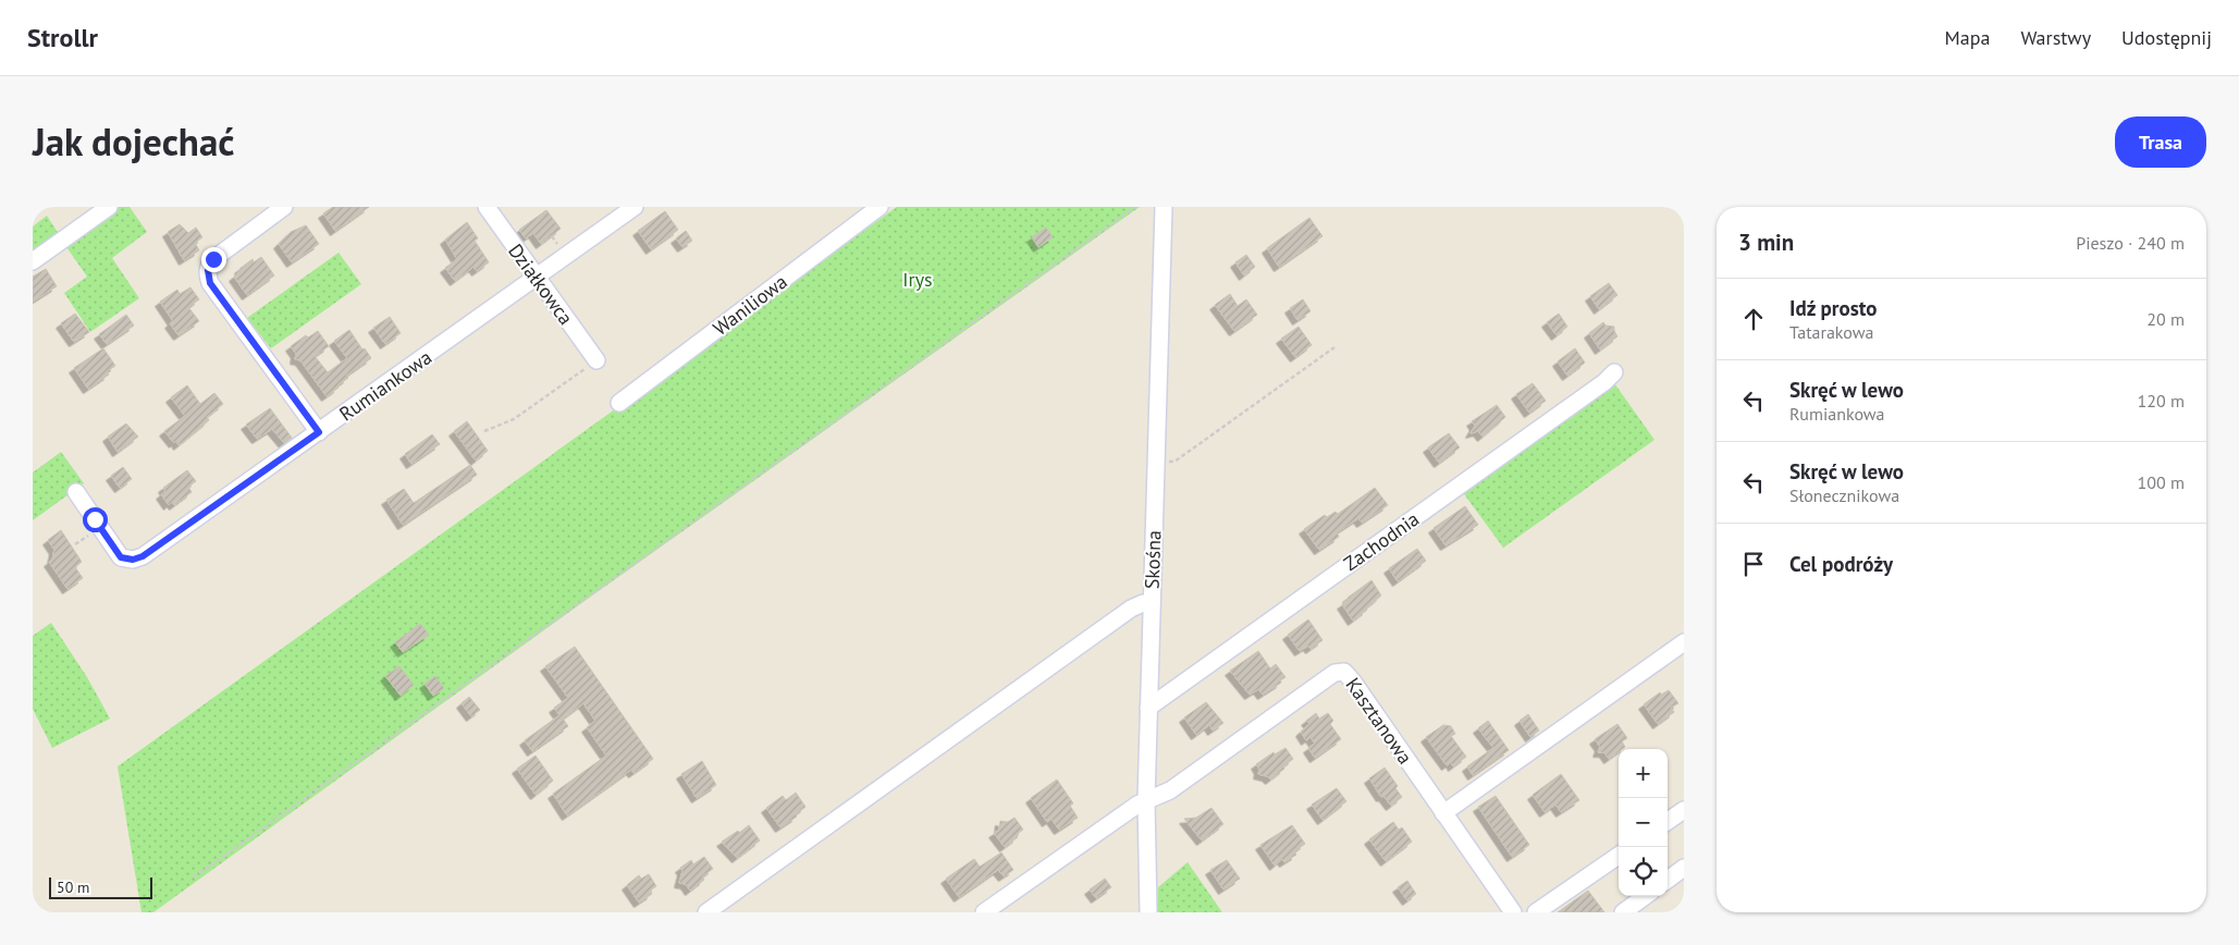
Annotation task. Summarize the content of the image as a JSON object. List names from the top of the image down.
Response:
{
  "streets": {
    "street": [
      "Działkowca",
      "Waniliowa",
      "Rumiankowa",
      "Zachodnia",
      "Skośna",
      "Kasztanowa"
    ]
  },
  "crossings": [
    ["Działkowca", "Rumiankowa"],
    ["Zachodnia", "Skośna"],
    ["Skośna", "Kasztanowa"]
  ],
  "parks": ["Irys"],
  "scale_bar": "50 m",
  "page": {
    "header": "Strollr",
    "nav": ["Mapa", "Warstwy", "Udostępnij"],
    "title": "Jak dojechać",
    "buttons": "Trasa",
    "heading": ["3 min", "Pieszo · 240 m"],
    "list": [
      ["Idź prosto", "Tatarakowa", "20 m"],
      ["Skręć w lewo", "Rumiankowa", "120 m"],
      ["Skręć w lewo", "Słonecznikowa", "100 m"],
      "Cel podróży"
    ],
    "map_buttons": ["+", "−"],
    "scale": "50 m"
  }
}
